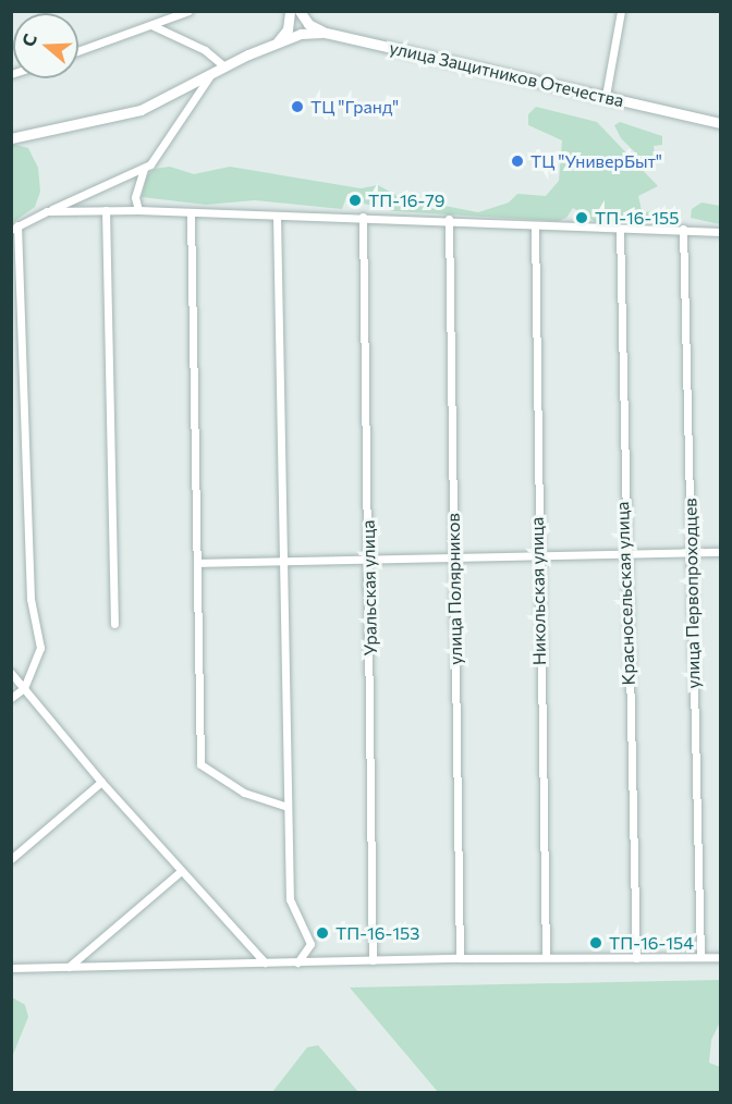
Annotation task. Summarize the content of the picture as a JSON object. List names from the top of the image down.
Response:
{
  "streets": {
    "main road": ["улица Защитников Отечества"],
    "street": [
      "Уральская улица",
      "улица Полярников",
      "Никольская улица",
      "Красносельская улица",
      "улица Первопроходцев"
    ]
  },
  "places": [
    "ТЦ \"Гранд\"",
    "ТЦ \"УниверБыт\"",
    "ТП-16-79",
    "ТП-16-155",
    "ТП-16-153",
    "ТП-16-154"
  ],
  "north": "left"
}
